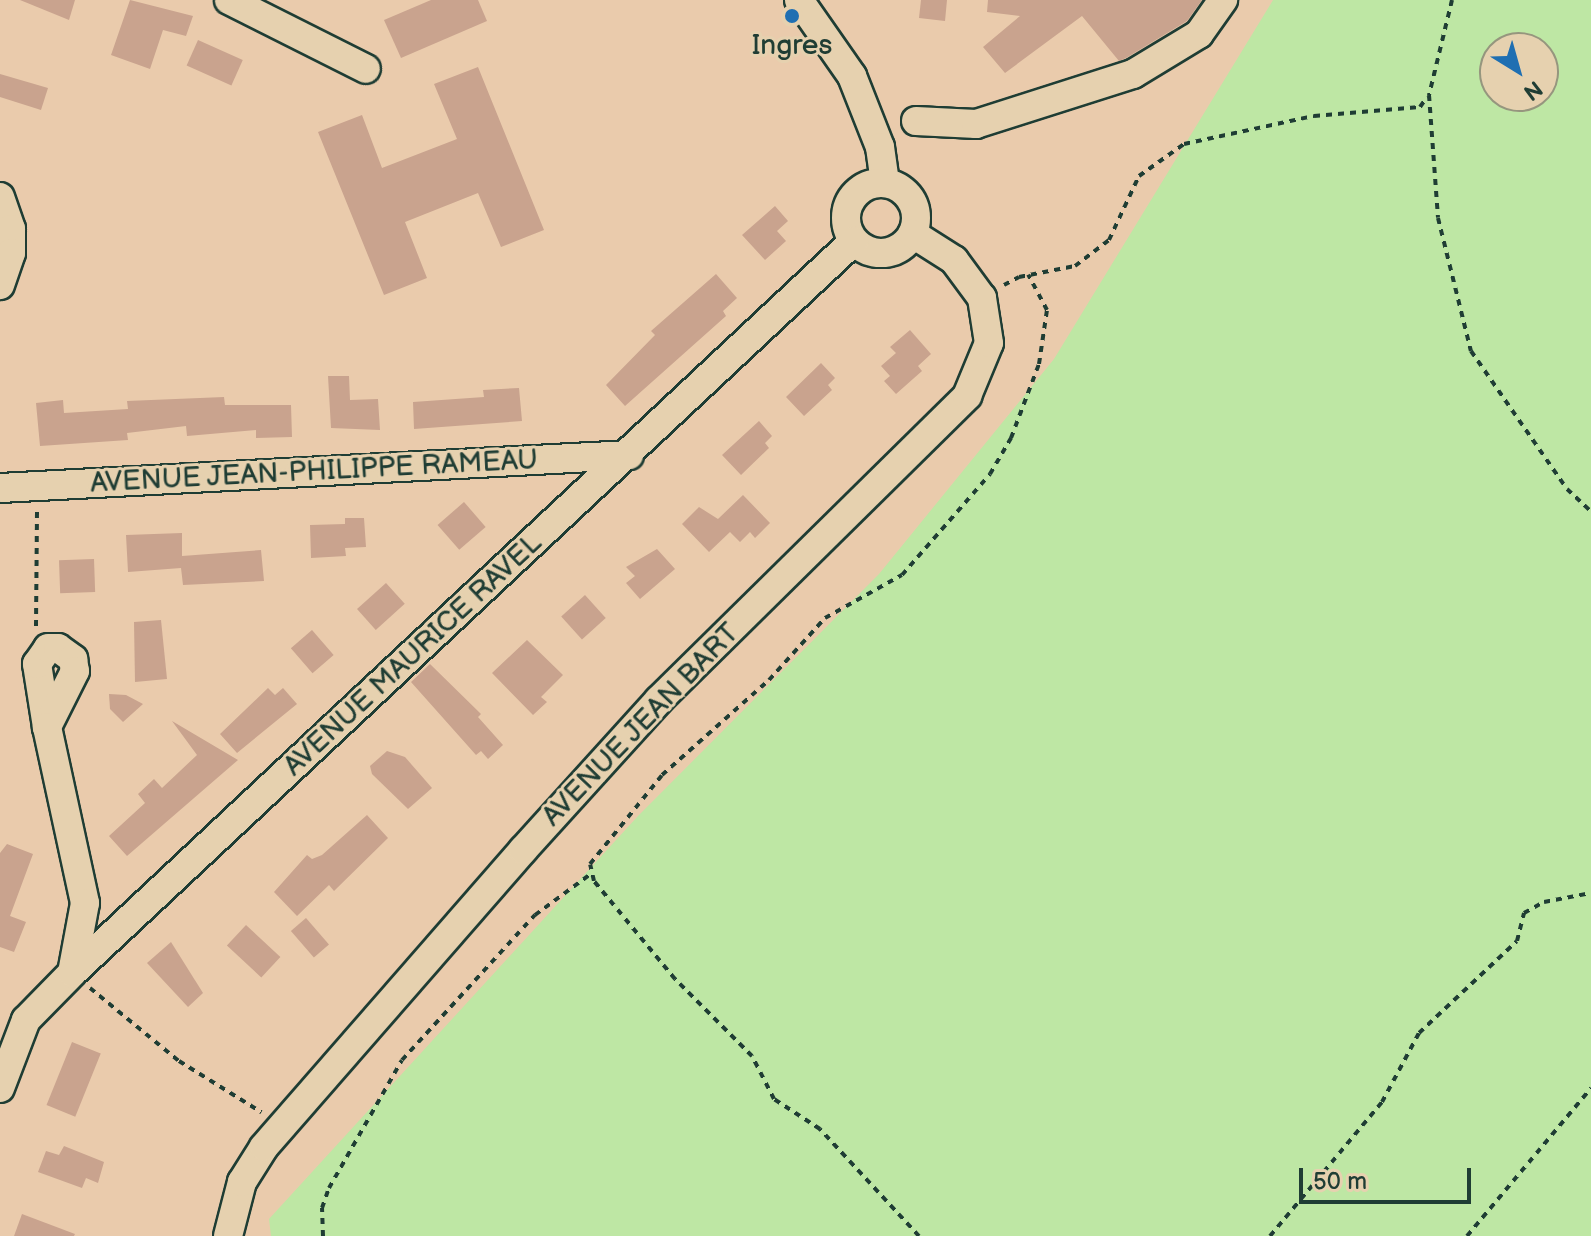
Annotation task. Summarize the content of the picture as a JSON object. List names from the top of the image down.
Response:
{
  "streets": {
    "street": ["AVENUE JEAN-PHILIPPE RAMEAU", "AVENUE MAURICE RAVEL", "AVENUE JEAN BART"]
  },
  "crossings": [
    ["AVENUE JEAN-PHILIPPE RAMEAU", "AVENUE MAURICE RAVEL"],
    ["AVENUE MAURICE RAVEL", "AVENUE JEAN BART"]
  ],
  "places": ["Ingres"],
  "scale_bar": "50 m",
  "north": "bottom right"
}
